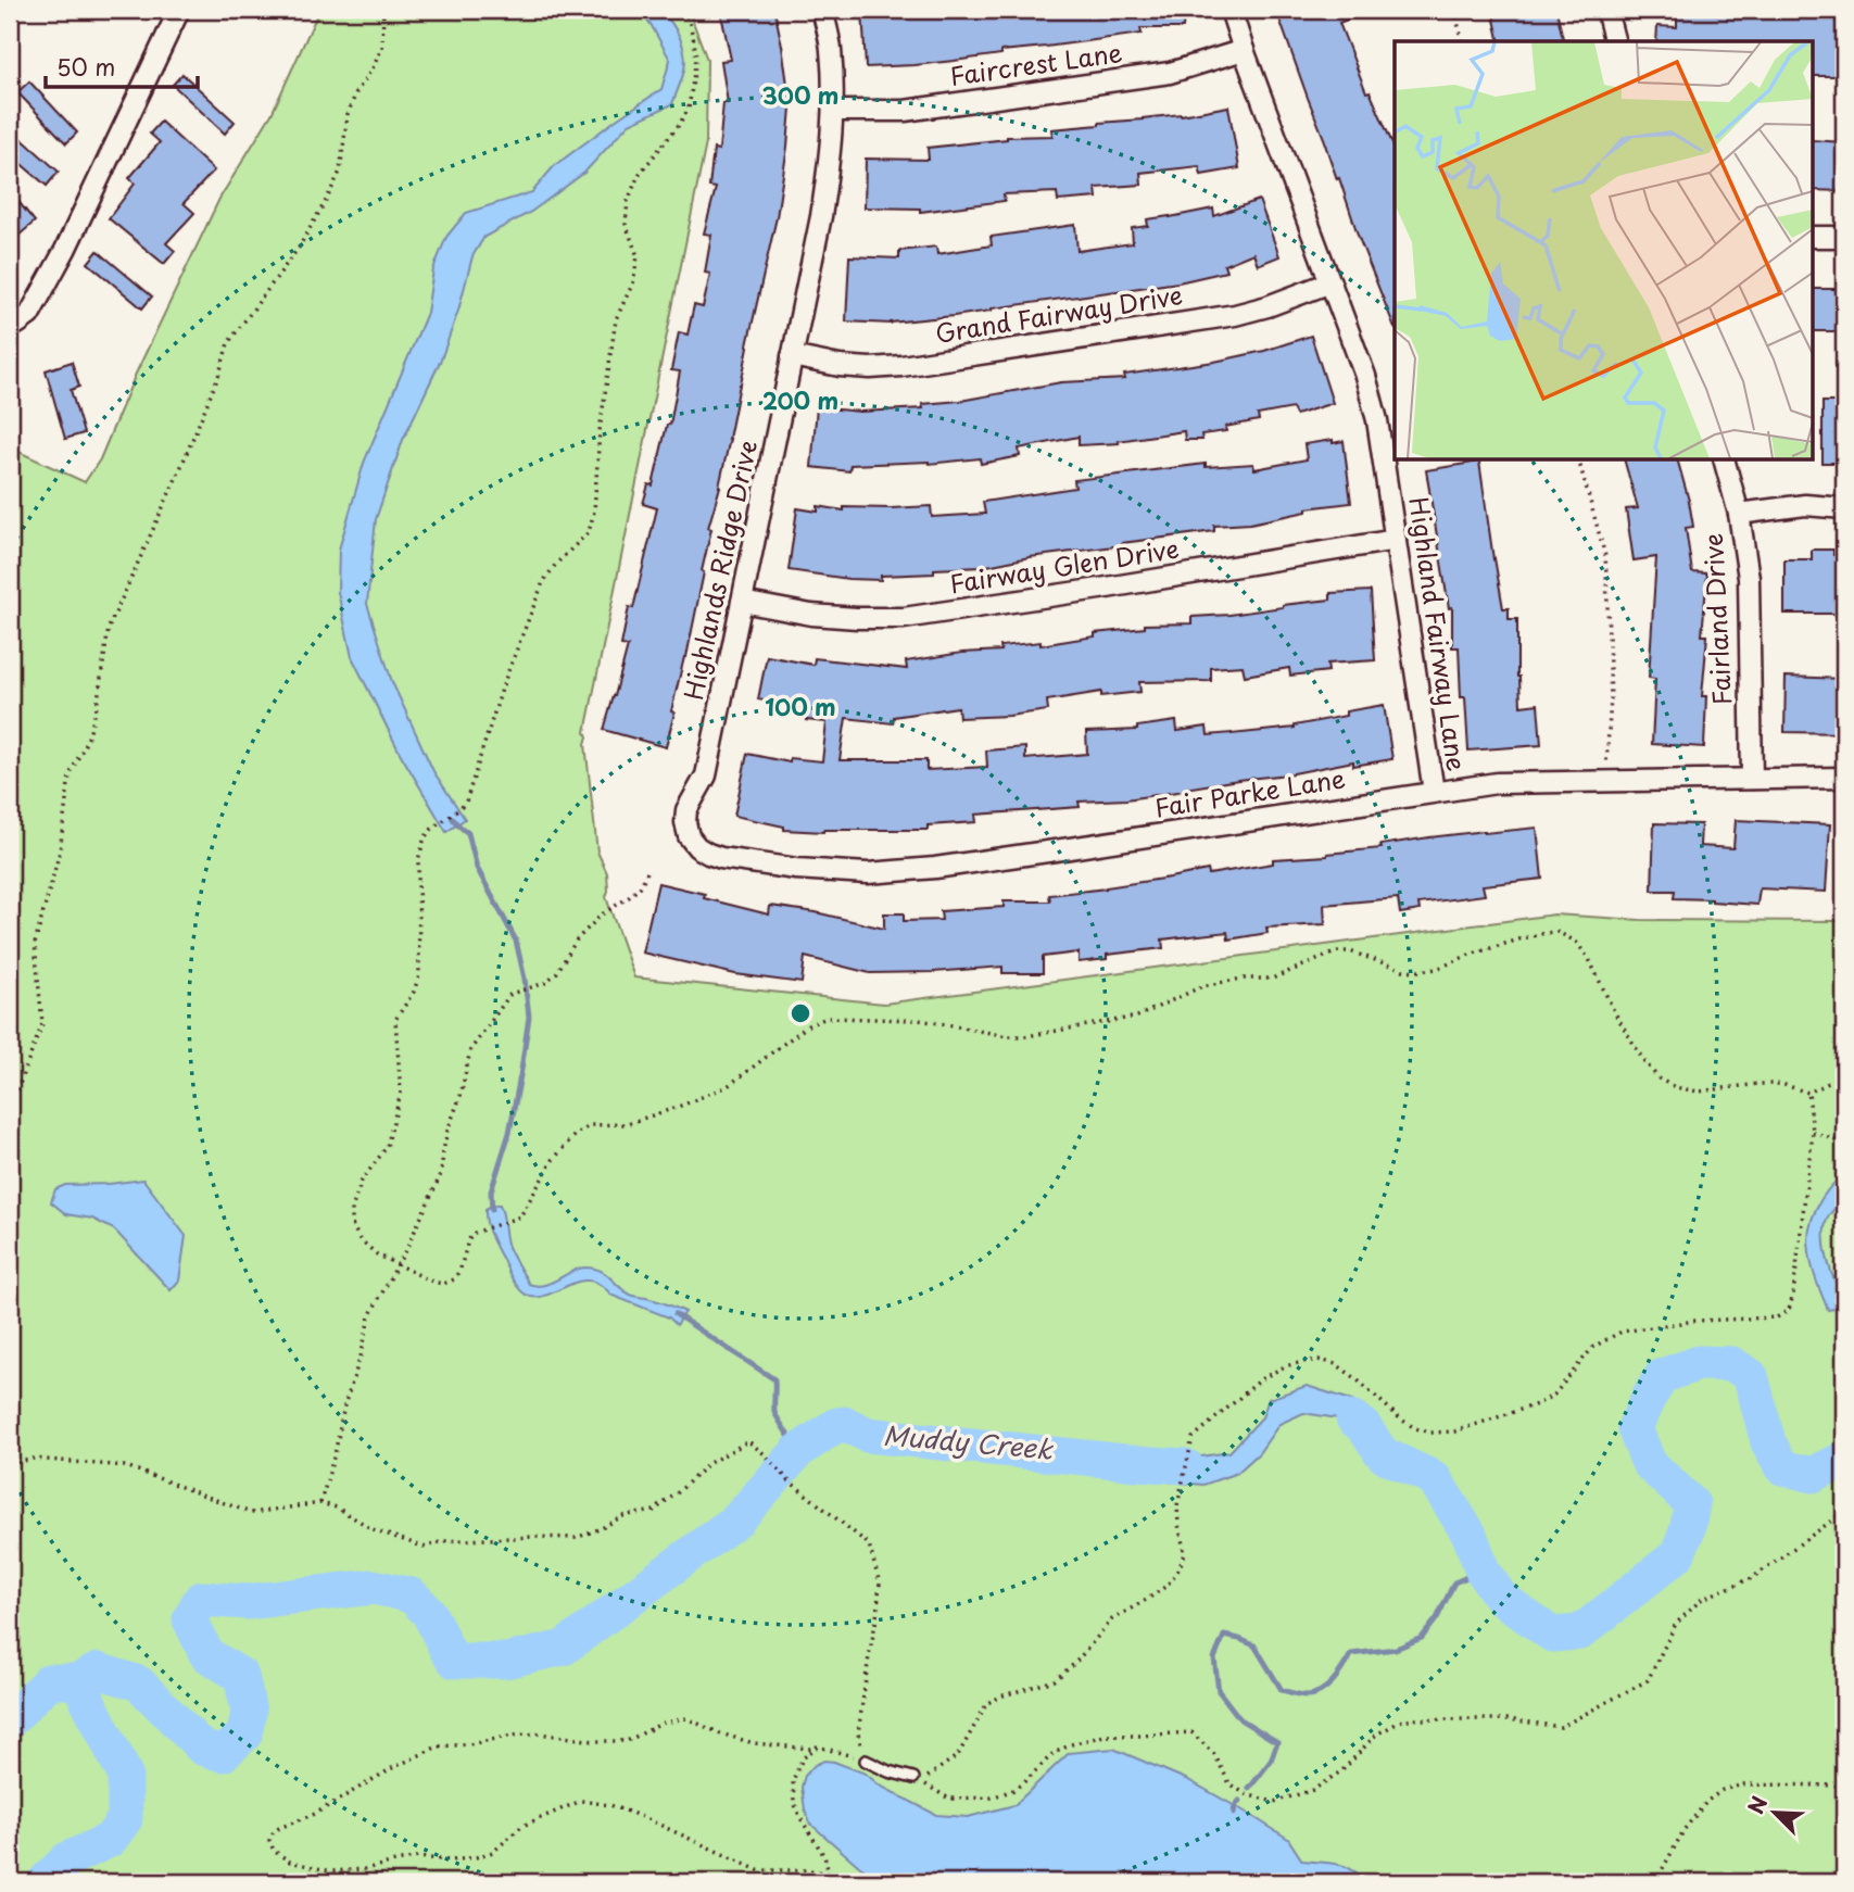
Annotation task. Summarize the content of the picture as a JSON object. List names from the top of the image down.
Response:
{
  "streets": {
    "street": [
      "Faircrest Lane",
      "Grand Fairway Drive",
      "Fairway Glen Drive",
      "Highlands Ridge Drive",
      "Fairland Drive",
      "Highland Fairway Lane",
      "Fair Parke Lane"
    ]
  },
  "crossings": [
    ["Faircrest Lane", "Highlands Ridge Drive"],
    ["Faircrest Lane", "Highland Fairway Lane"],
    ["Grand Fairway Drive", "Highlands Ridge Drive"],
    ["Grand Fairway Drive", "Highland Fairway Lane"],
    ["Fairway Glen Drive", "Highlands Ridge Drive"],
    ["Fairway Glen Drive", "Highland Fairway Lane"],
    ["Highlands Ridge Drive", "Fair Parke Lane"],
    ["Fairland Drive", "Fair Parke Lane"],
    ["Highland Fairway Lane", "Fair Parke Lane"]
  ],
  "water": ["Muddy Creek"],
  "scale_bar": "50 m",
  "north": "top left",
  "rings": ["300 m", "200 m", "100 m"]
}
